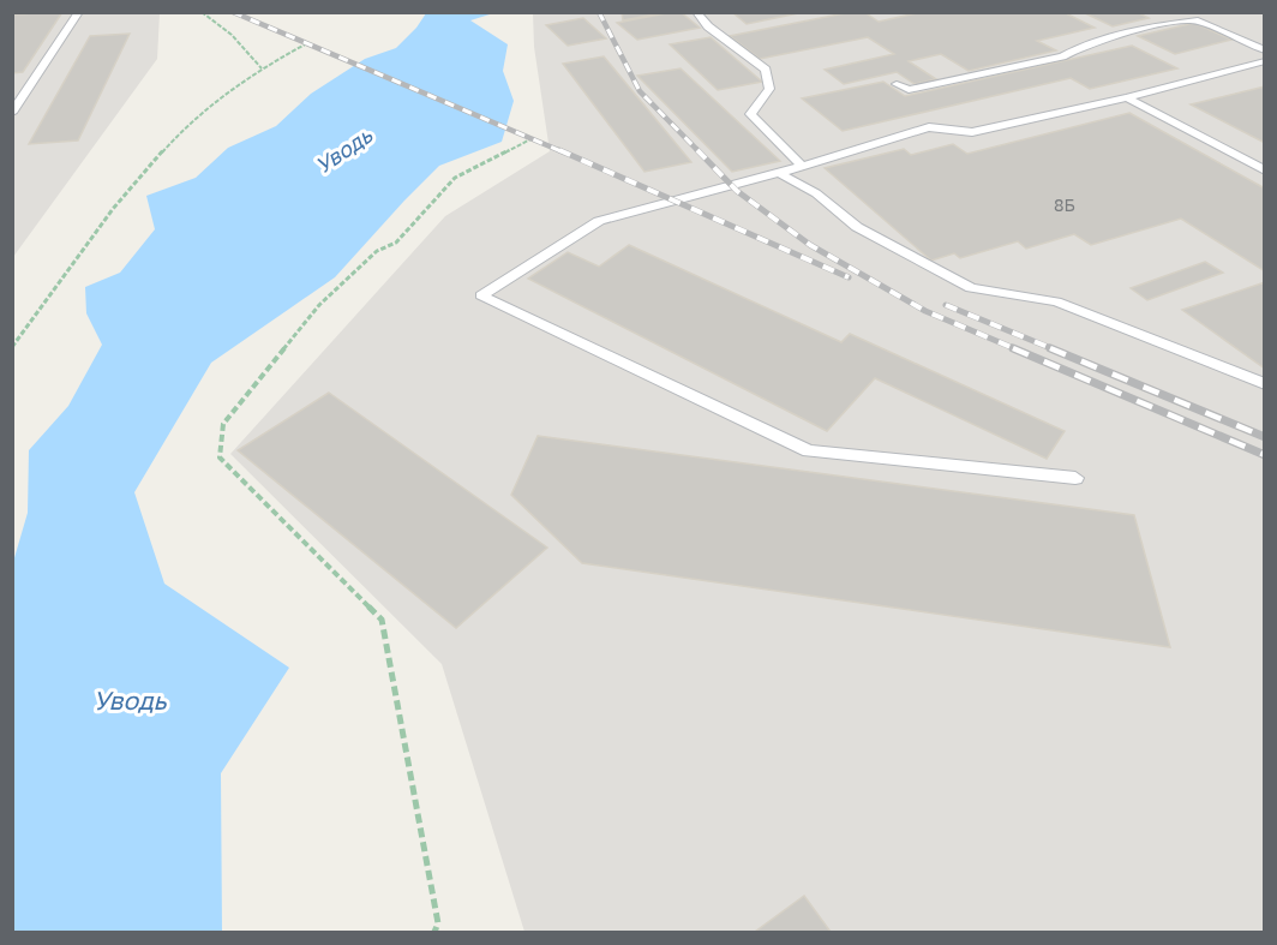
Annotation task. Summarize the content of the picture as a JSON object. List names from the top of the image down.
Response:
{
  "water": ["Уводь"],
  "house_numbers": ["8Б"]
}
